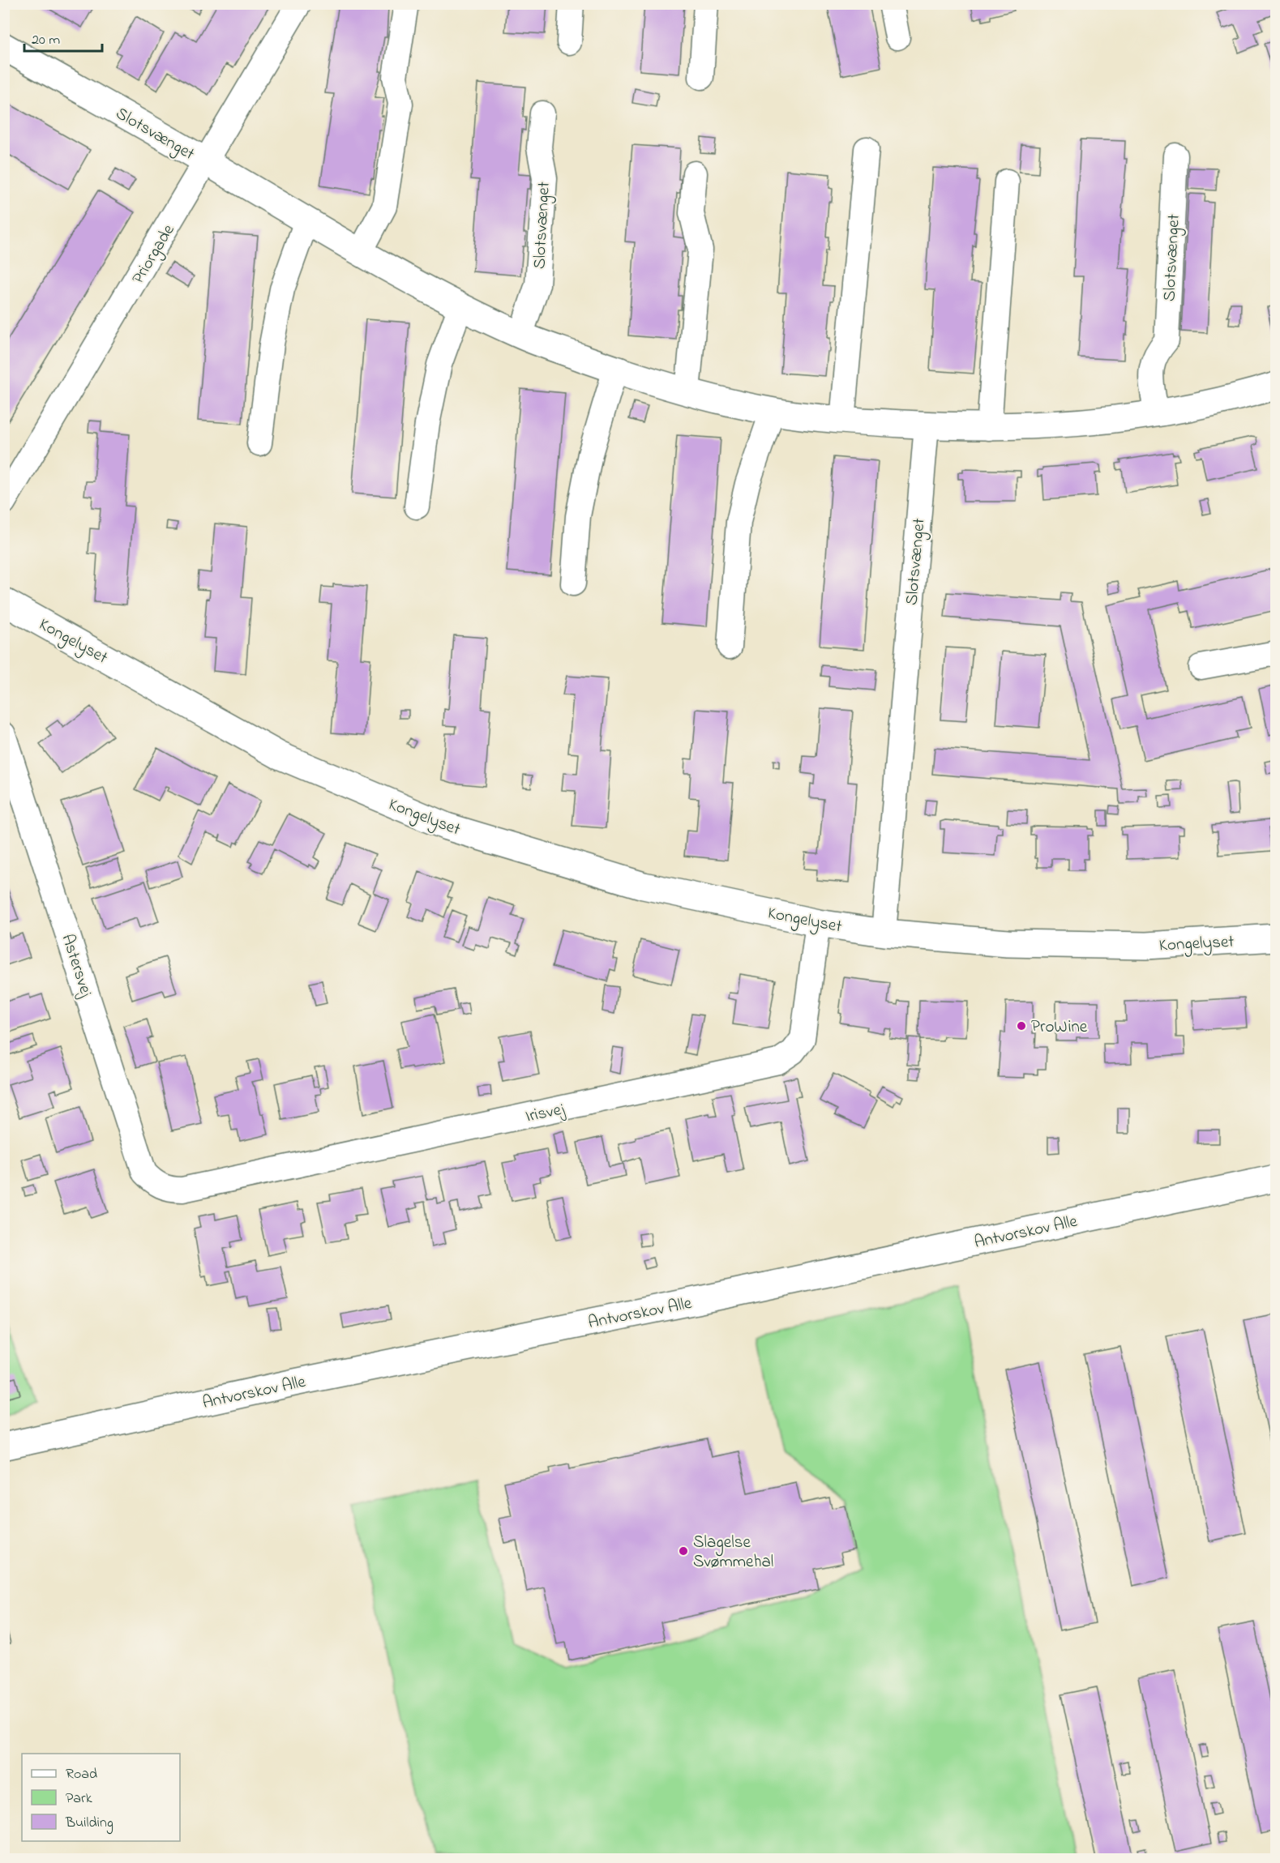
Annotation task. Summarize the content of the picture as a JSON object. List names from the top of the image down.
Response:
{
  "streets": {
    "street": [
      "Slotsvænget",
      "Priorgade",
      "Kongelyset",
      "Astersvej",
      "Irisvej",
      "Antvorskov Alle"
    ]
  },
  "crossings": [
    ["Slotsvænget", "Priorgade"],
    ["Slotsvænget", "Kongelyset"],
    ["Kongelyset", "Irisvej"],
    ["Astersvej", "Irisvej"]
  ],
  "places": ["ProWine", "Slagelse Svømmehal"],
  "legend": ["Road", "Park", "Building"],
  "scale_bar": "20 m"
}
